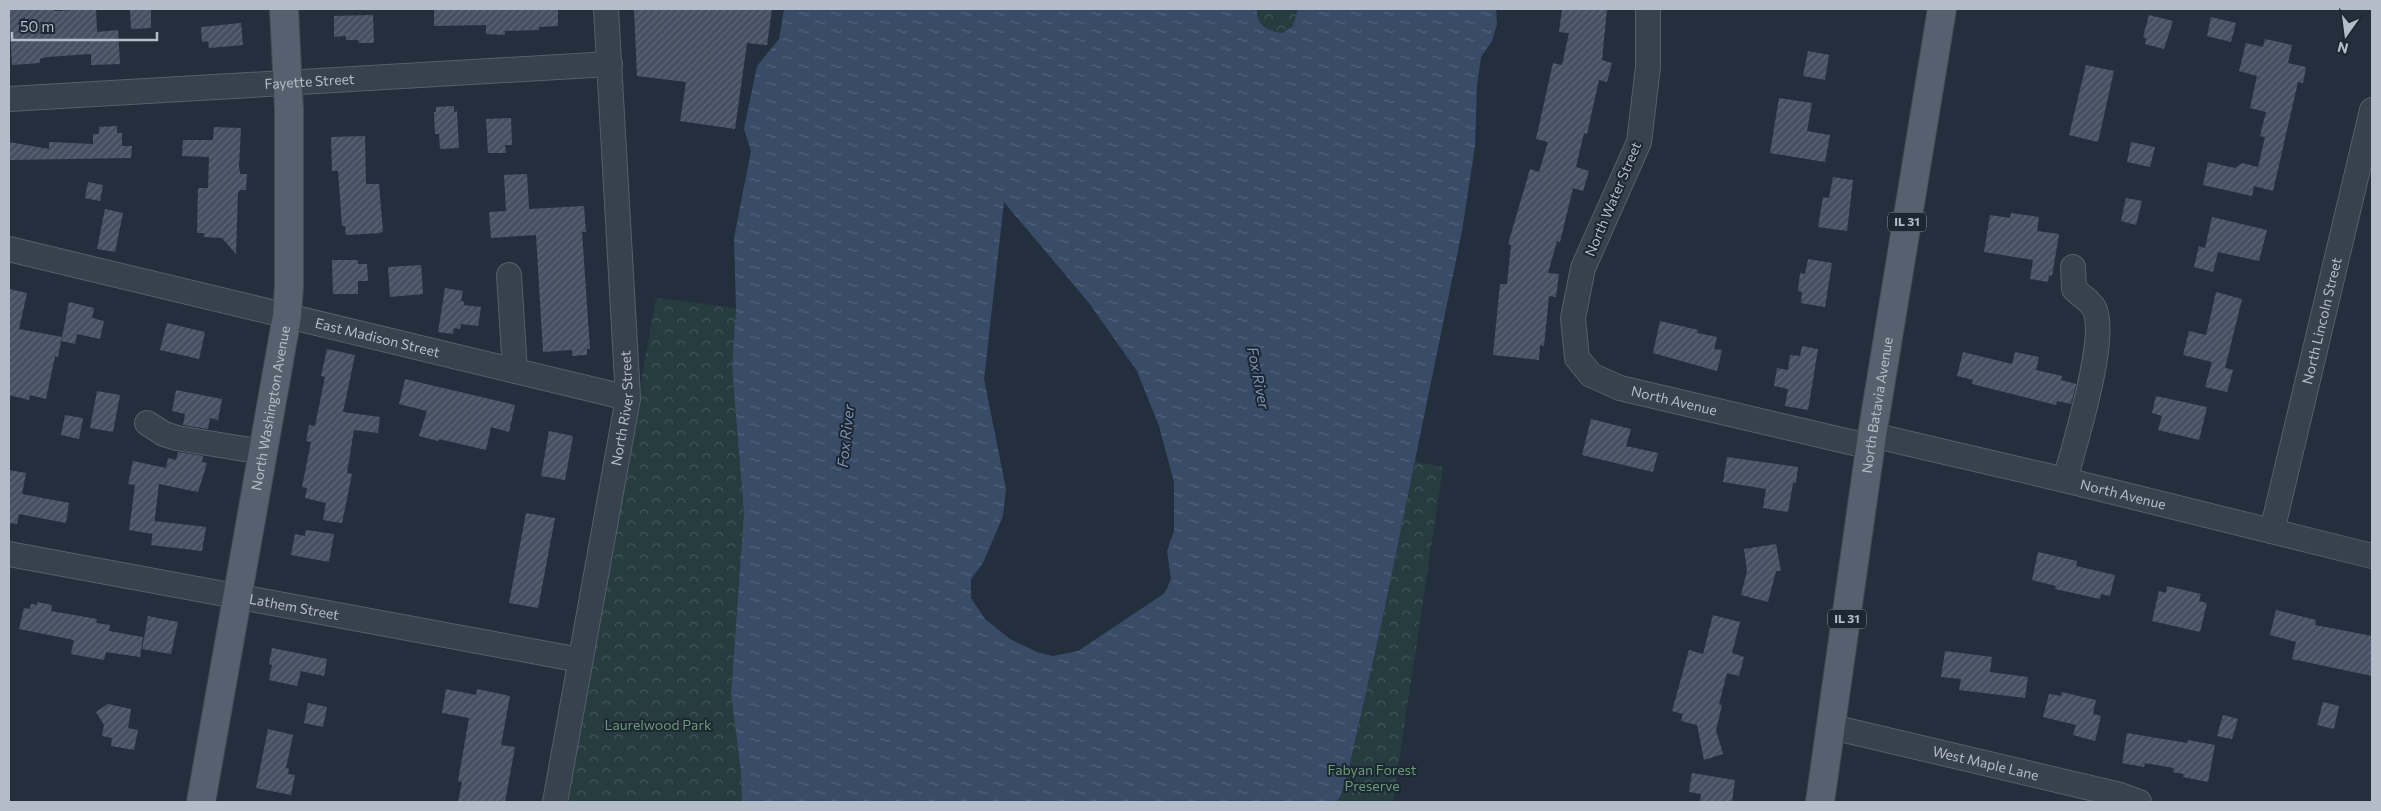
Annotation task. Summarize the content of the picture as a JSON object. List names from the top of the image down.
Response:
{
  "streets": {
    "main road": ["IL 31", "North Batavia Avenue", "North Washington Avenue"],
    "street": [
      "Fayette Street",
      "North Water Street",
      "North Lincoln Street",
      "East Madison Street",
      "North Avenue",
      "North River Street",
      "Lathem Street",
      "West Maple Lane"
    ]
  },
  "crossings": [
    ["Fayette Street", "North Washington Avenue"],
    ["Fayette Street", "North River Street"],
    ["North Water Street", "North Avenue"],
    ["North Lincoln Street", "North Avenue"],
    ["East Madison Street", "North Washington Avenue"],
    ["East Madison Street", "North River Street"],
    ["North Avenue", "North Batavia Avenue"],
    ["North Batavia Avenue", "West Maple Lane"],
    ["North Washington Avenue", "Lathem Street"],
    ["North River Street", "Lathem Street"]
  ],
  "water": ["Fox River"],
  "parks": ["Laurelwood Park", "Fabyan Forest Preserve"],
  "scale_bar": "50 m",
  "north": "bottom"
}
